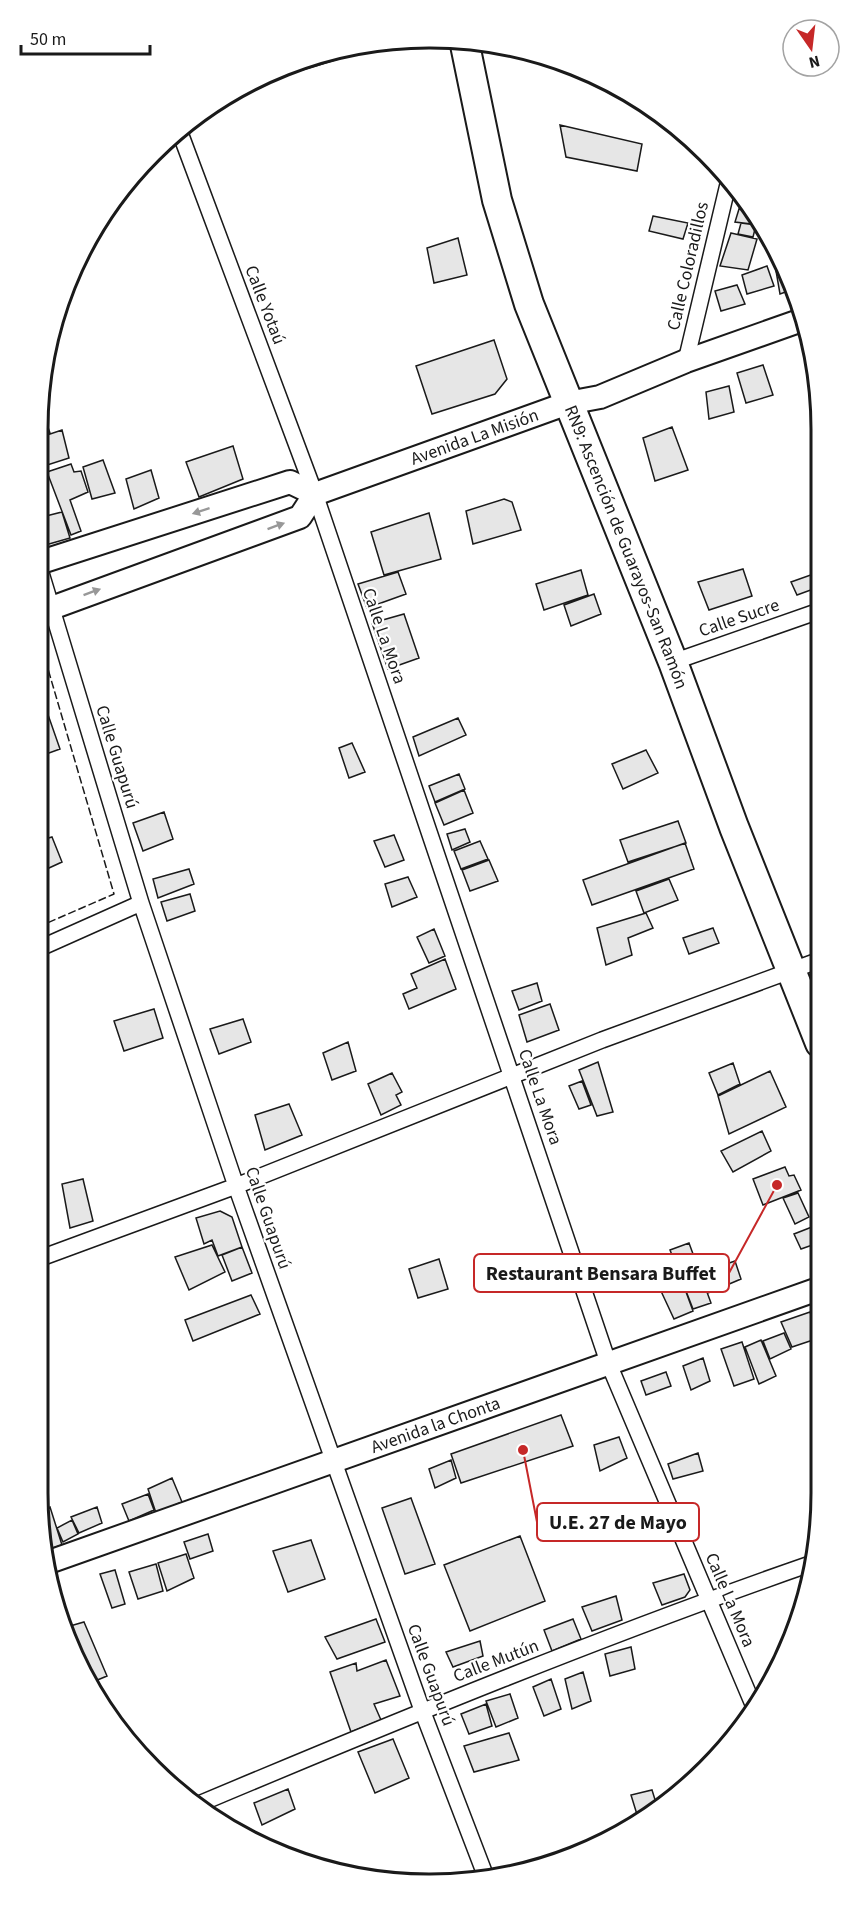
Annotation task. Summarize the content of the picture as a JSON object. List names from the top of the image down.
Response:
{
  "streets": {
    "highway": ["RN9: Ascención de Guarayos-San Ramón"],
    "main road": ["Avenida La Misión", "Avenida la Chonta"],
    "street": [
      "Calle Coloradillos",
      "Calle Yotaú",
      "Calle Sucre",
      "Calle La Mora",
      "Calle Guapurú",
      "Calle Mutún"
    ]
  },
  "crossings": [
    ["Calle Coloradillos", "Avenida La Misión"],
    ["Calle Yotaú", "Avenida La Misión"],
    ["Calle Yotaú", "Calle La Mora"],
    ["Avenida La Misión", "RN9: Ascención de Guarayos-San Ramón"],
    ["Avenida La Misión", "Calle La Mora"],
    ["RN9: Ascención de Guarayos-San Ramón", "Calle Sucre"],
    ["Calle La Mora", "Avenida la Chonta"],
    ["Calle La Mora", "Calle Mutún"],
    ["Calle Guapurú", "Avenida la Chonta"],
    ["Calle Guapurú", "Calle Mutún"]
  ],
  "places": ["Restaurant Bensara Buffet", "U.E. 27 de Mayo"],
  "scale_bar": "50 m",
  "north": "bottom"
}
